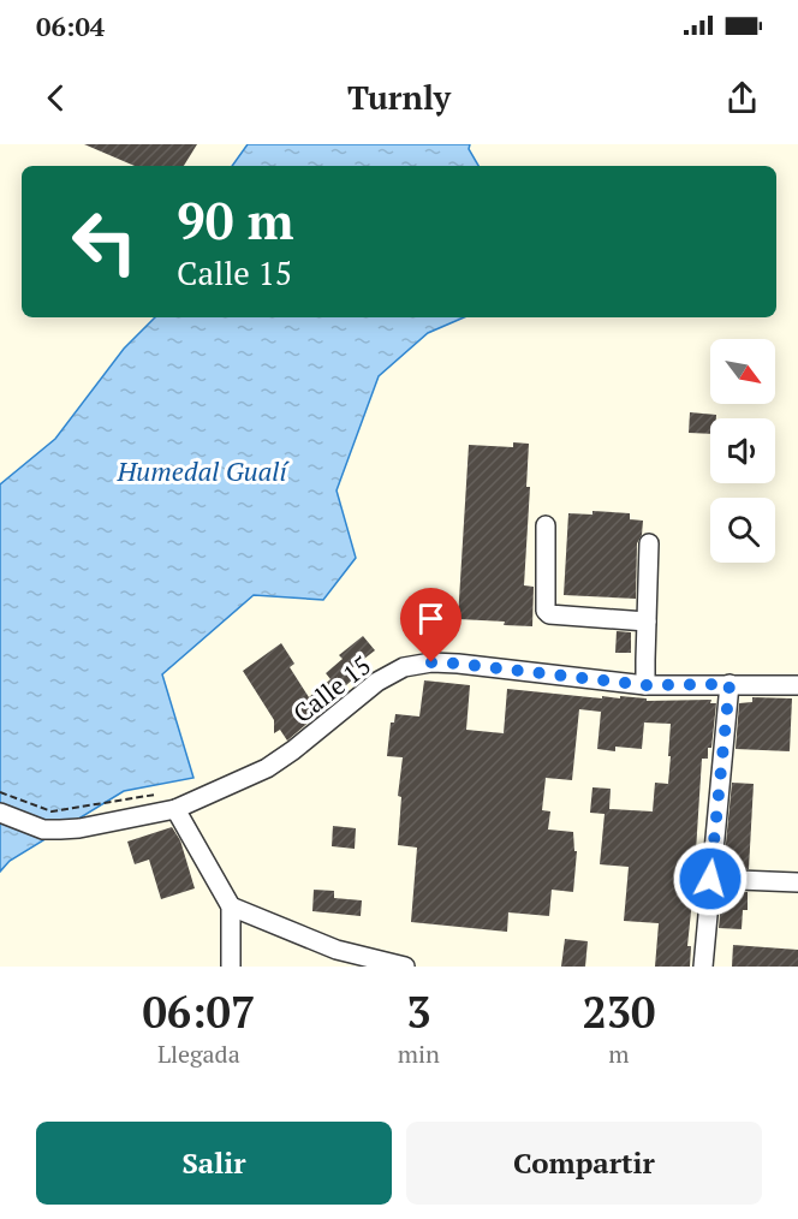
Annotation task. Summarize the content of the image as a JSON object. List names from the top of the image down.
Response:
{
  "streets": {
    "street": ["Calle 15"]
  },
  "water": ["Humedal Gualí"],
  "north": "bottom right",
  "page": {
    "status": "06:04",
    "header": "Turnly",
    "turn": ["90 m", "Calle 15"],
    "eta": [
      "06:07",
      "Llegada",
      "3",
      "min",
      "230",
      "m"
    ],
    "buttons": ["Salir", "Compartir"]
  }
}
